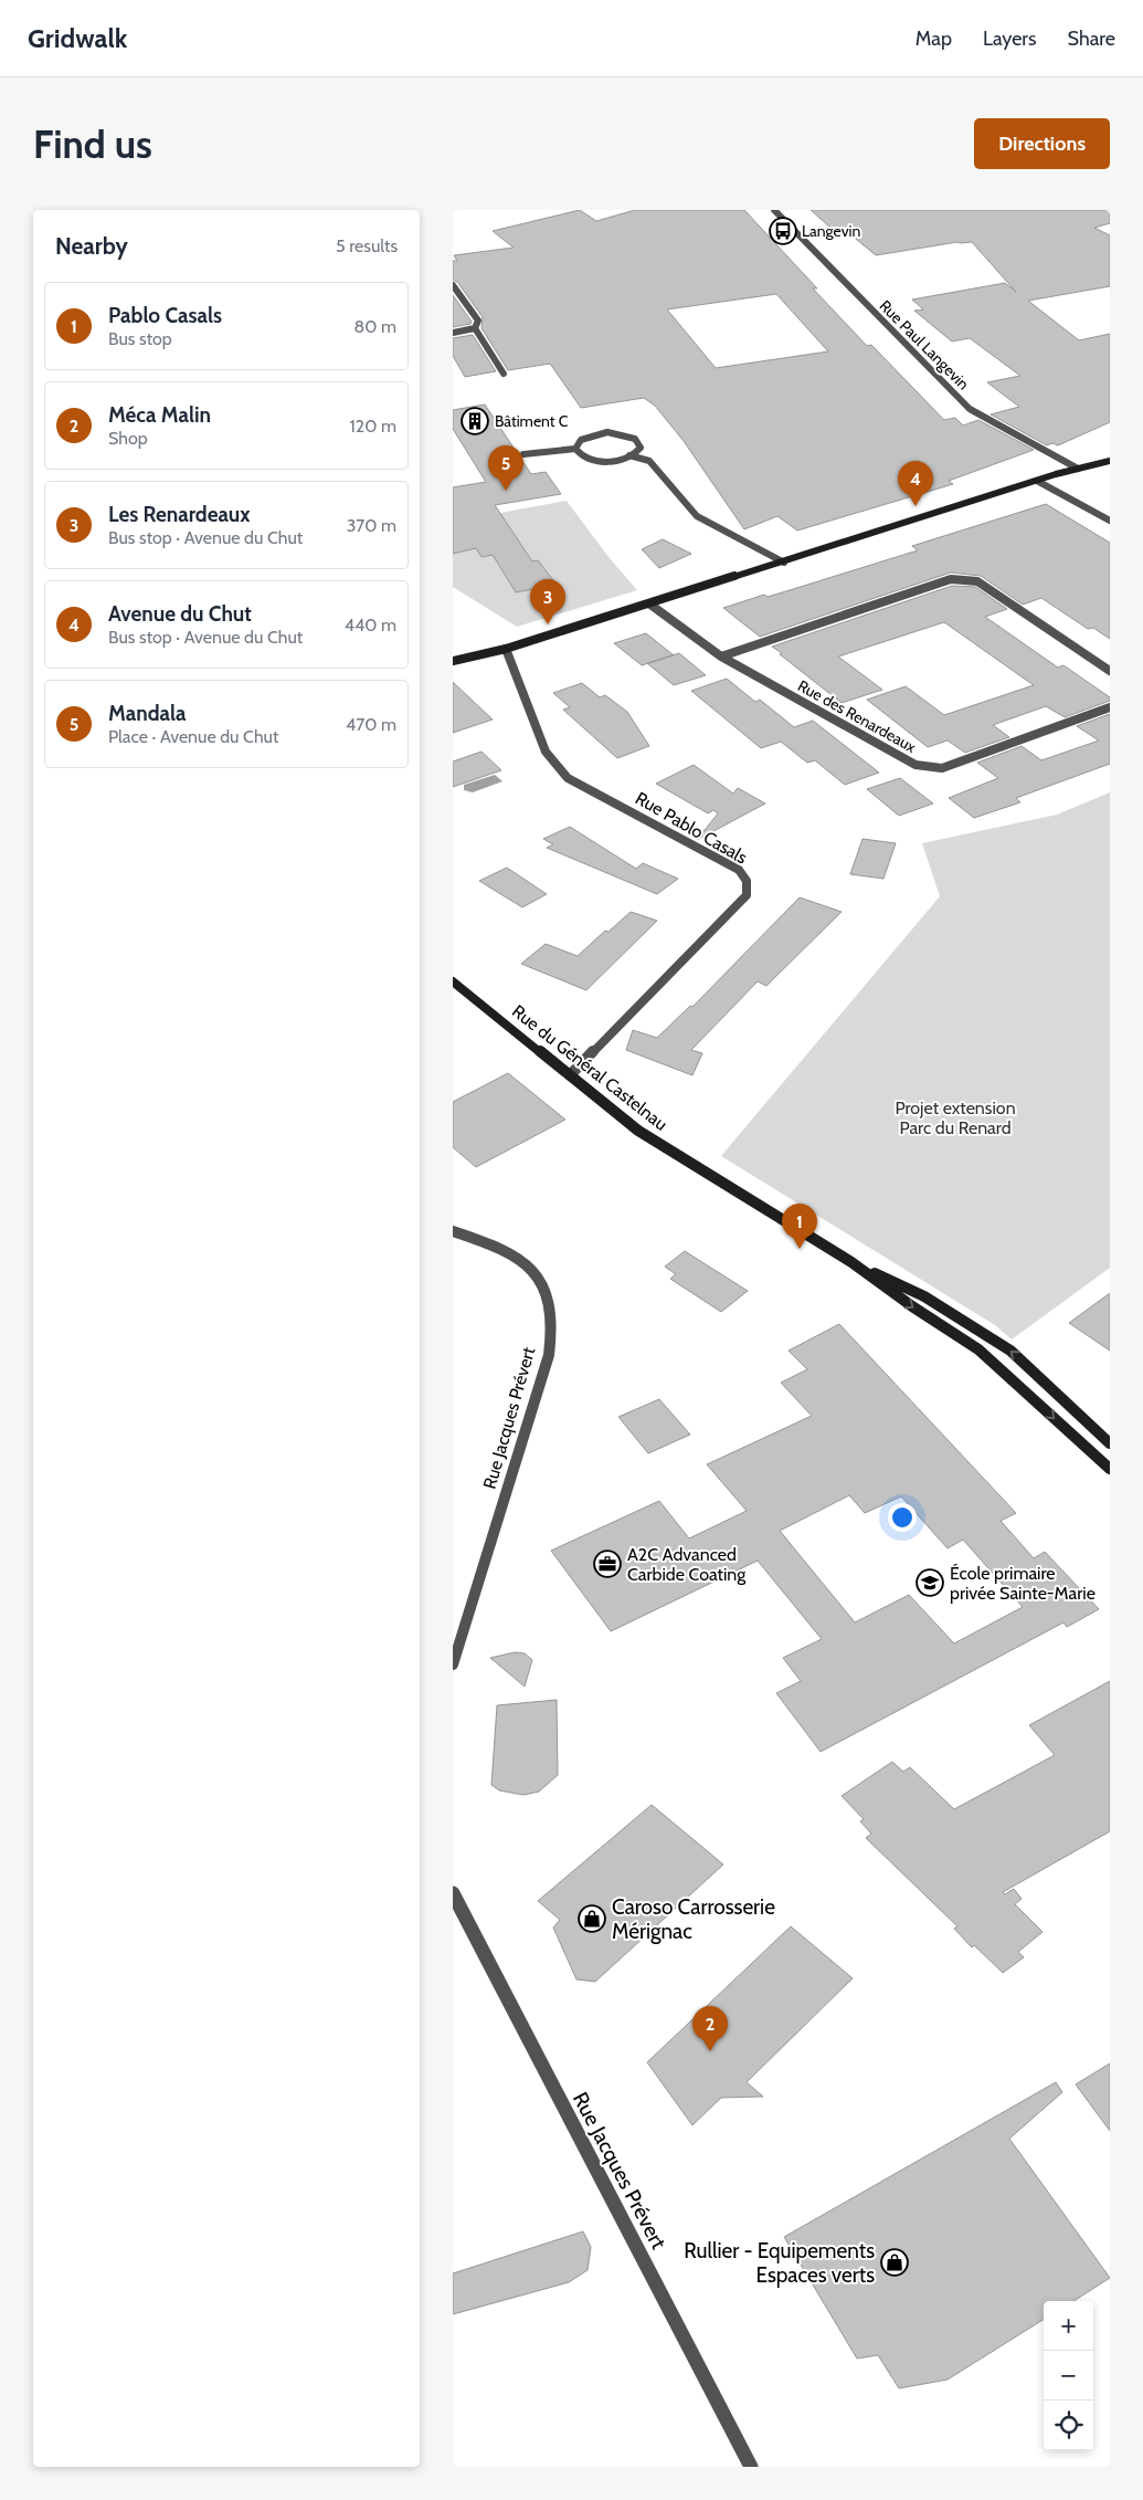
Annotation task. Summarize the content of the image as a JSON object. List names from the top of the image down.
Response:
{
  "streets": {
    "street": [
      "Rue Paul Langevin",
      "Rue des Renardeaux",
      "Rue Pablo Casals",
      "Rue du Général Castelnau",
      "Rue Jacques Prévert"
    ]
  },
  "crossings": [
    ["Rue Pablo Casals", "Rue du Général Castelnau"]
  ],
  "parks": ["Projet extension Parc du Renard"],
  "places": {
    "bus stop": ["Langevin"],
    "building": ["Bâtiment C"],
    "office": ["A2C Advanced Carbide Coating"],
    "school or university": ["École primaire privée Sainte-Marie"],
    "shop": ["Caroso Carrosserie Mérignac", "Rullier - Equipements Espaces verts"]
  },
  "page": {
    "header": "Gridwalk",
    "nav": ["Map", "Layers", "Share"],
    "buttons": "Directions",
    "title": "Find us",
    "heading": ["Nearby", "5 results"],
    "list": [
      {
        "mark": "1",
        "name": "Pablo Casals",
        "note": "Bus stop",
        "value": "80 m"
      },
      {
        "mark": "2",
        "name": "Méca Malin",
        "note": "Shop",
        "value": "120 m"
      },
      {
        "mark": "3",
        "name": "Les Renardeaux",
        "note": "Bus stop · Avenue du Chut",
        "value": "370 m"
      },
      {
        "mark": "4",
        "name": "Avenue du Chut",
        "note": "Bus stop · Avenue du Chut",
        "value": "440 m"
      },
      {
        "mark": "5",
        "name": "Mandala",
        "note": "Place · Avenue du Chut",
        "value": "470 m"
      }
    ],
    "pins": [
      "5",
      "4",
      "3",
      "1",
      "2"
    ],
    "map_buttons": ["+", "−"]
  }
}
